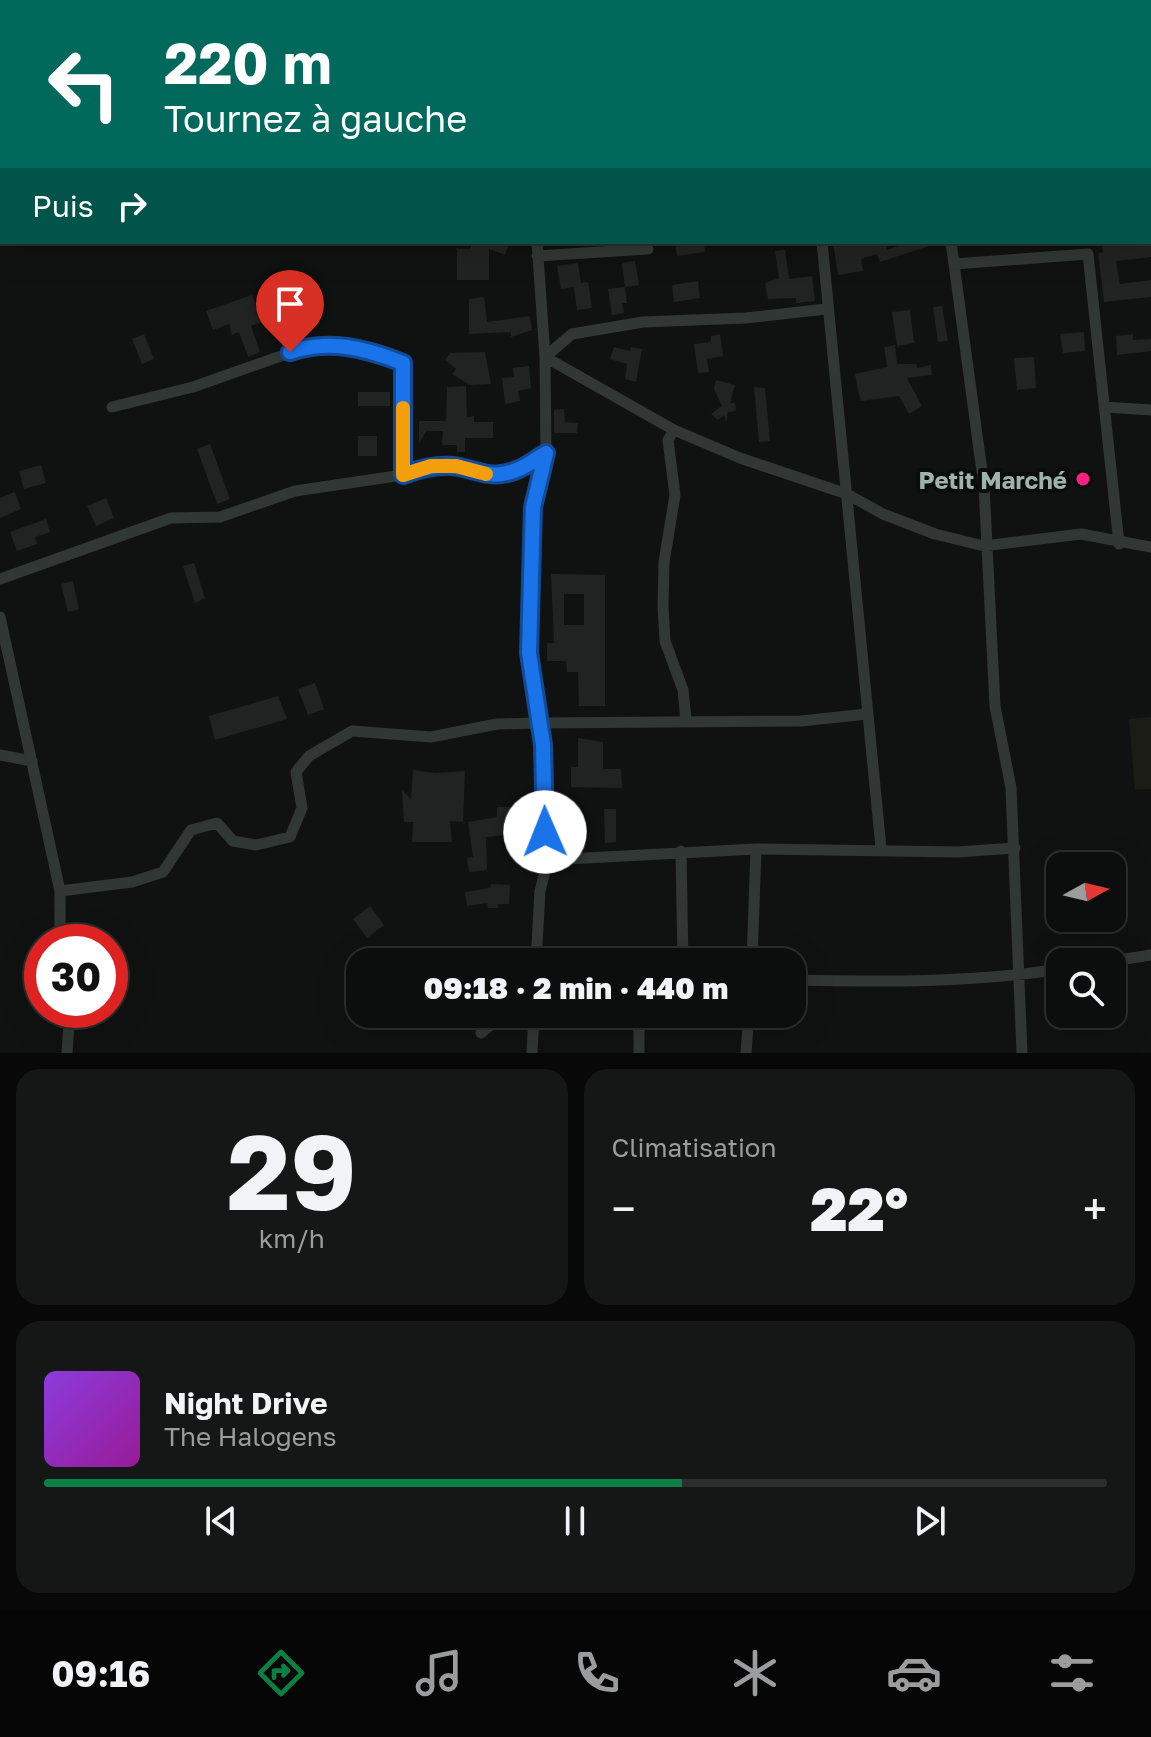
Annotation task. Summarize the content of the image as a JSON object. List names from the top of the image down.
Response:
{
  "places": ["Petit Marché"],
  "north": "right",
  "page": {
    "turn": ["220 m", "Tournez à gauche"],
    "then": "Puis",
    "limit": "30",
    "trip": "09:18 · 2 min · 440 m",
    "tile": [
      ["29", "km/h"],
      "Climatisation"
    ],
    "heat": ["−", "22°", "+"],
    "song": ["Night Drive", "The Halogens"],
    "tabs": "09:16"
  }
}
